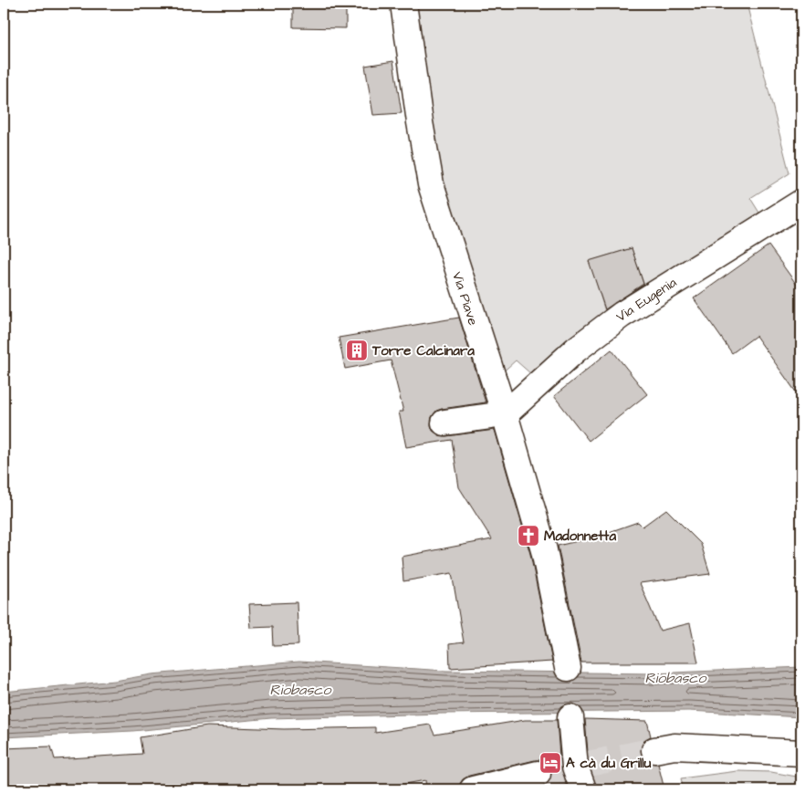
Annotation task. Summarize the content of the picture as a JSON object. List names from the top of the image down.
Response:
{
  "streets": {
    "street": ["Via Piave", "Via Eugenia"]
  },
  "crossings": [
    ["Via Piave", "Via Eugenia"]
  ],
  "water": ["Riobasco"],
  "places": {
    "building": ["Torre Calcinara"],
    "church": ["Madonnetta"],
    "hotel": ["A cà du Grillu"]
  }
}
